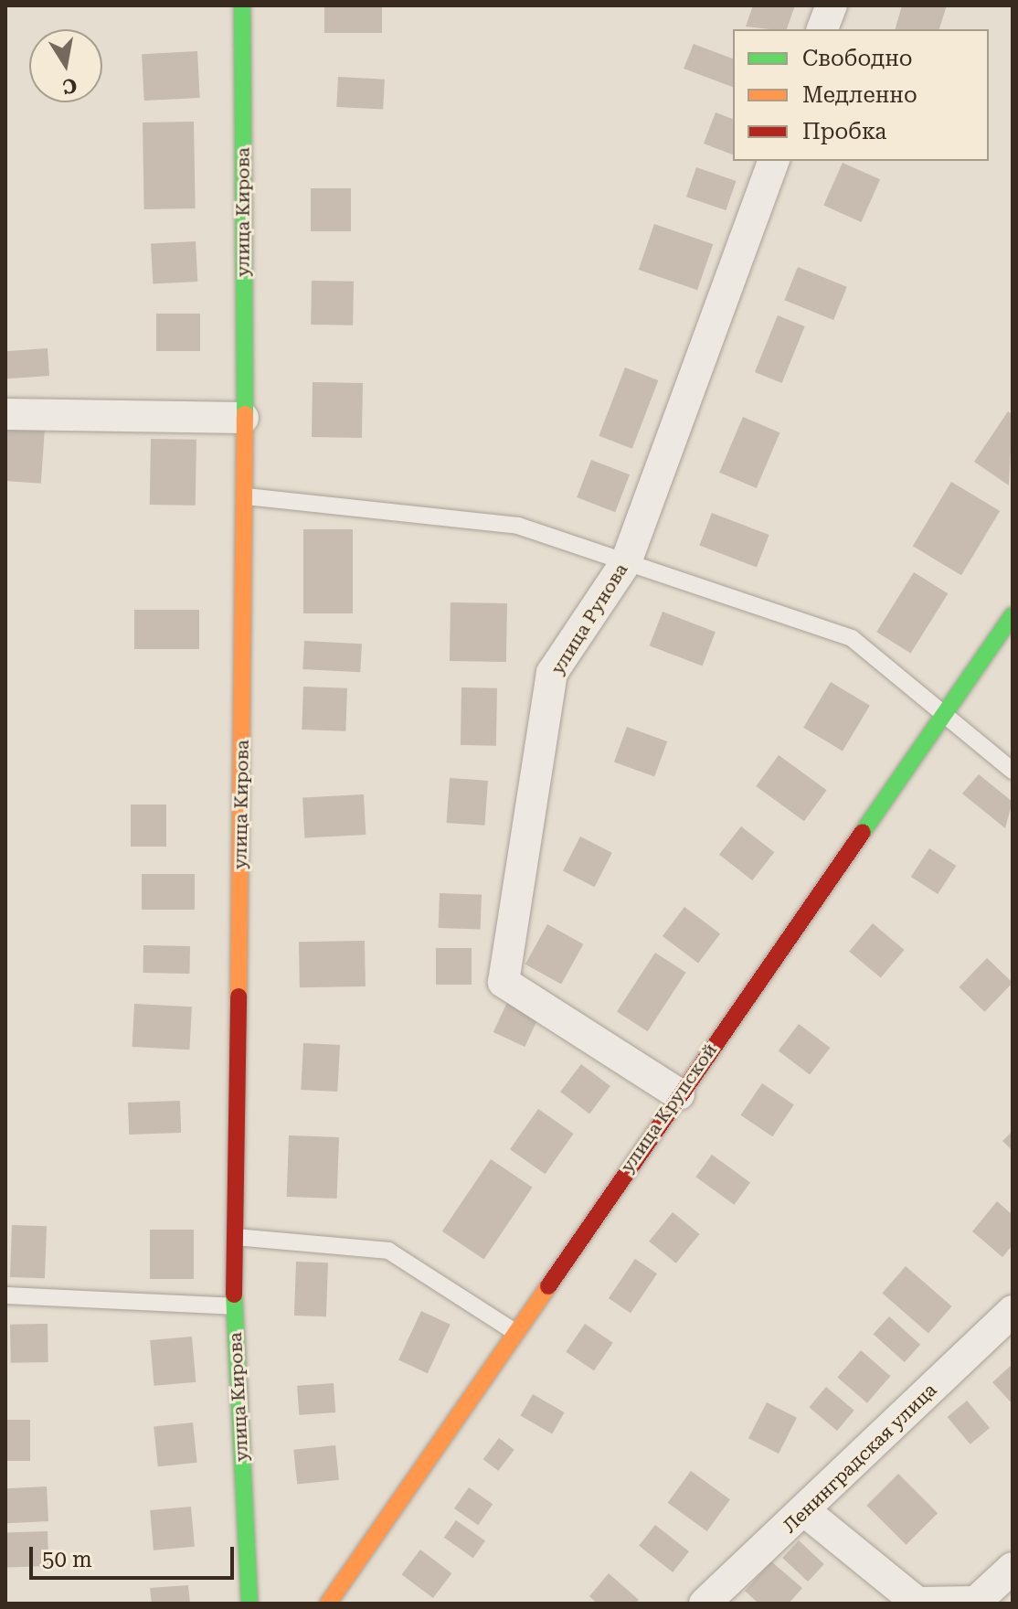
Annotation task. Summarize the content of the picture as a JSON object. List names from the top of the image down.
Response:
{
  "streets": {
    "main road": ["улица Кирова", "улица Крупской"],
    "street": ["улица Рунова", "Ленинградская улица"]
  },
  "crossings": [
    ["улица Рунова", "улица Крупской"]
  ],
  "legend": ["Свободно", "Медленно", "Пробка"],
  "scale_bar": "50 m",
  "north": "bottom"
}
